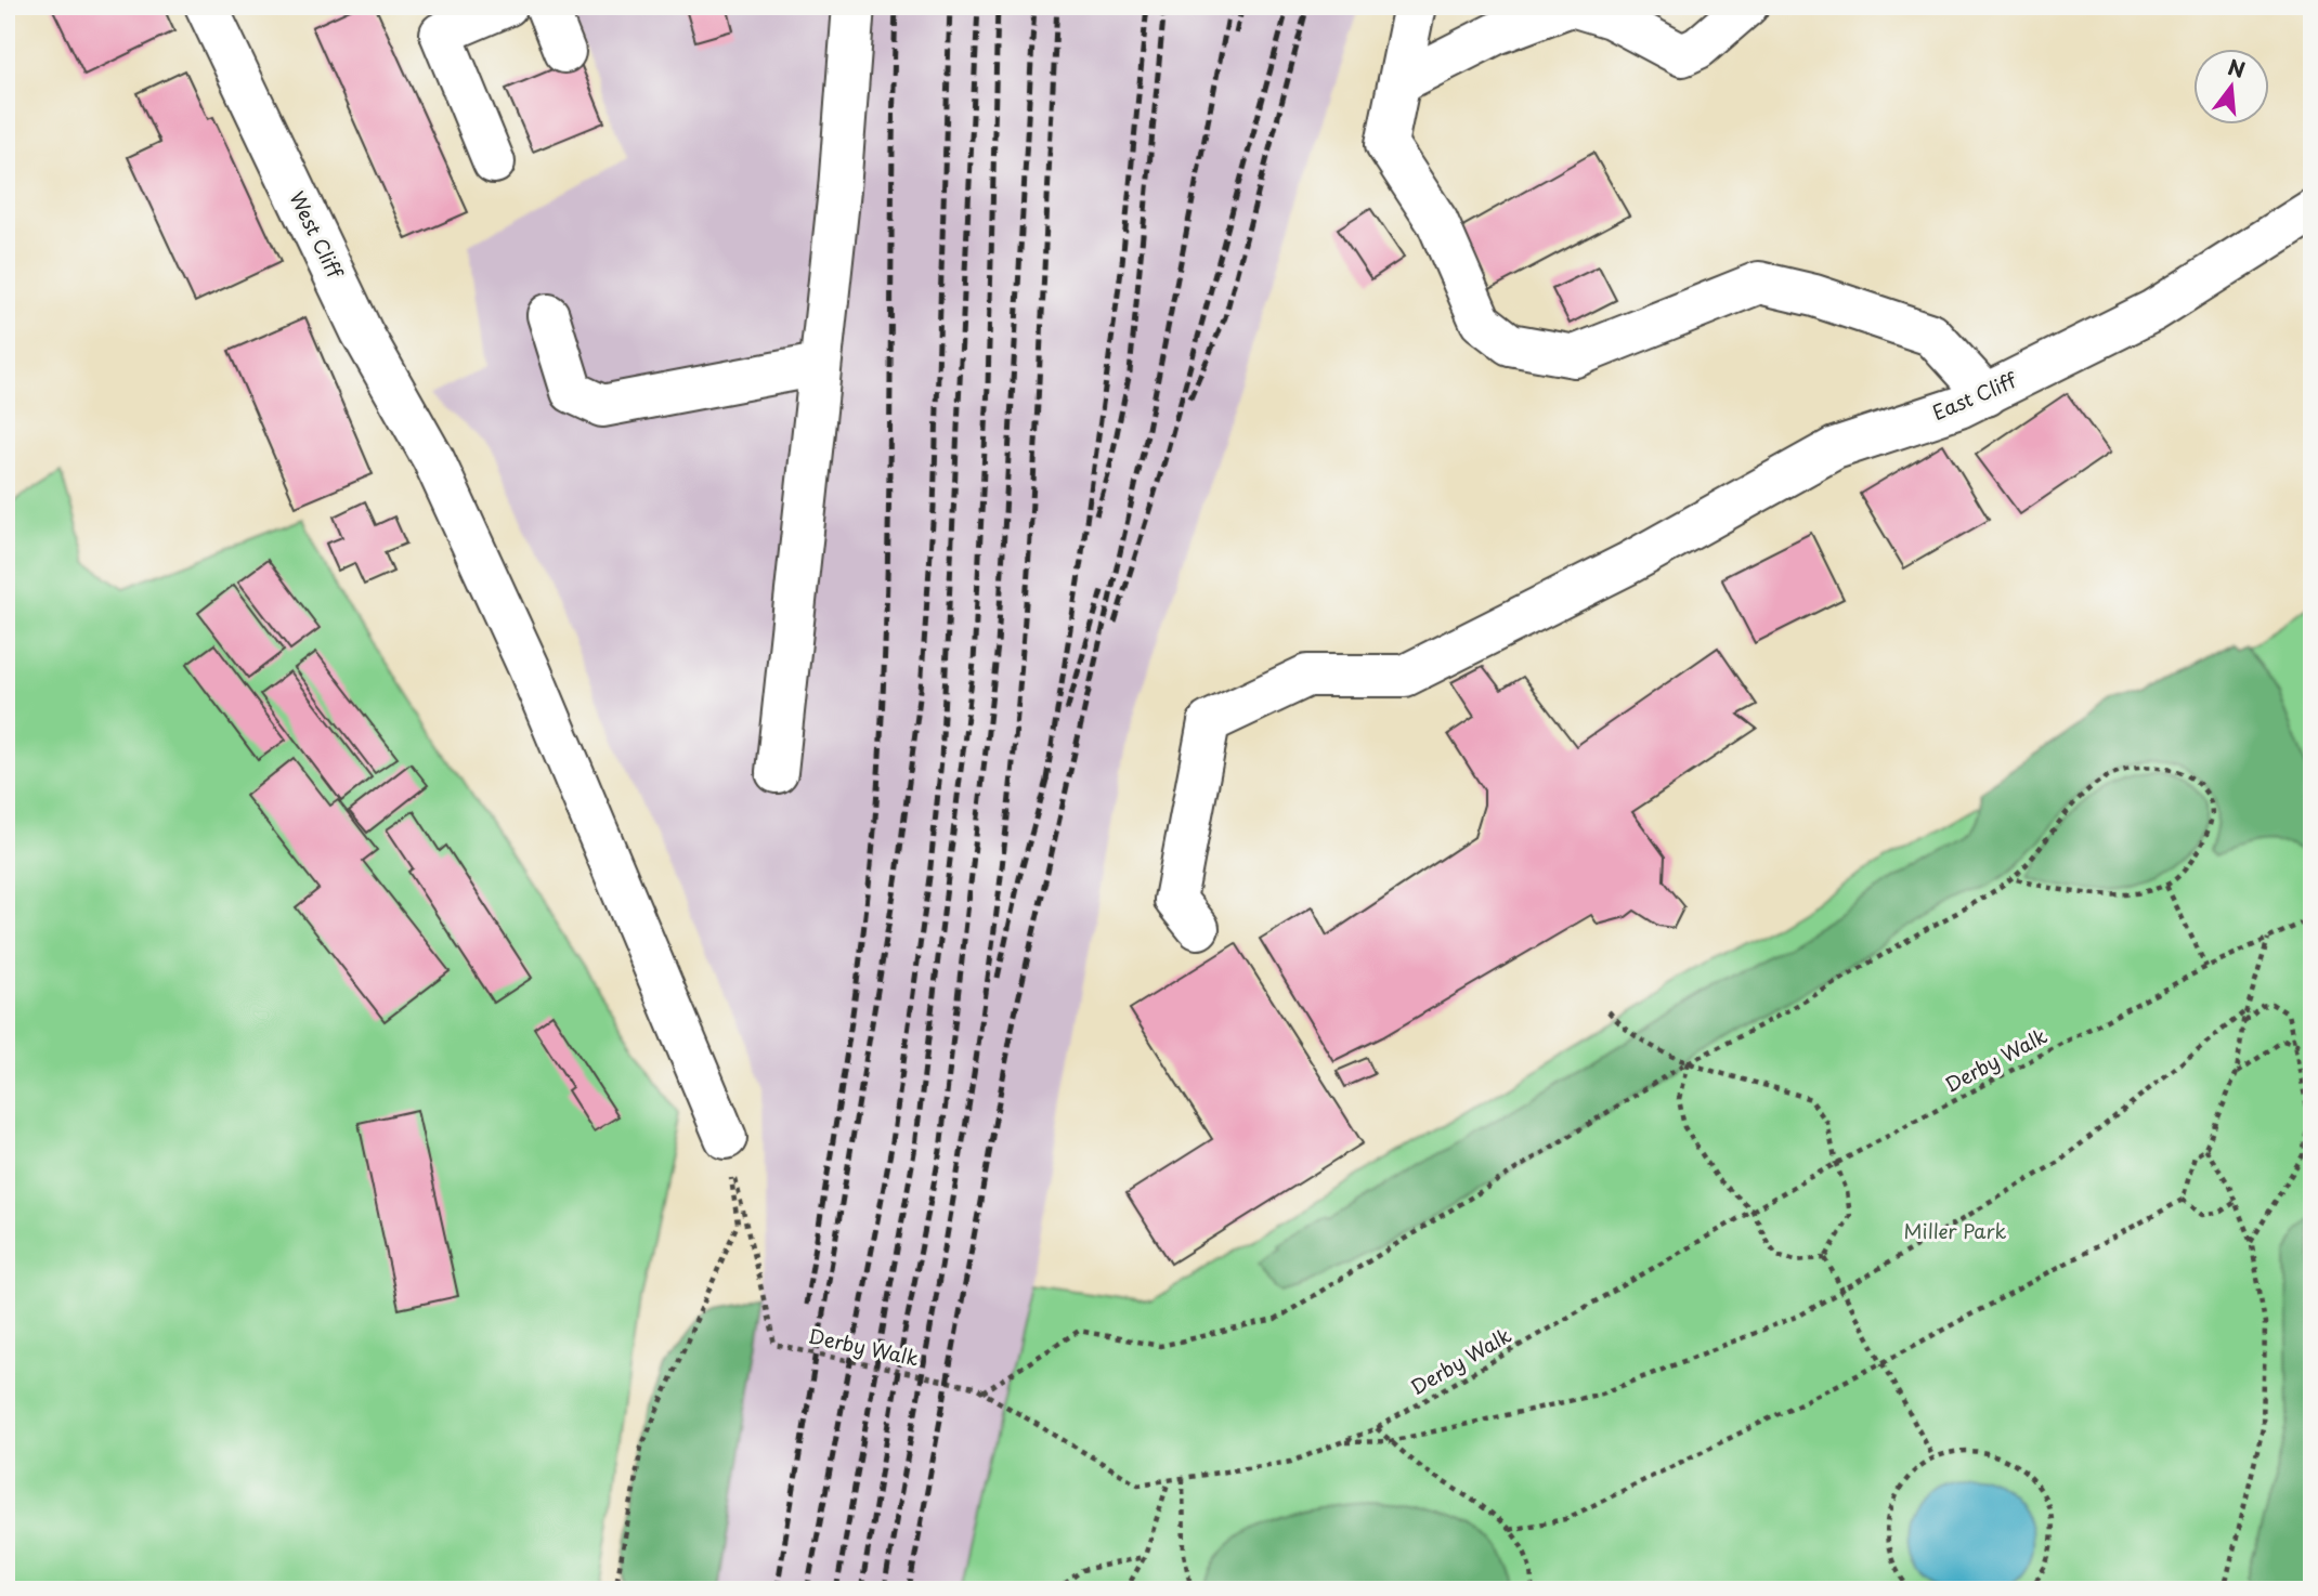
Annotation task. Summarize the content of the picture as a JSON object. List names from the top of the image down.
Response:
{
  "streets": {
    "street": ["West Cliff", "East Cliff"],
    "path": ["Derby Walk"]
  },
  "crossings": [
    ["West Cliff", "Derby Walk"]
  ],
  "parks": ["Miller Park"],
  "north": "top"
}
